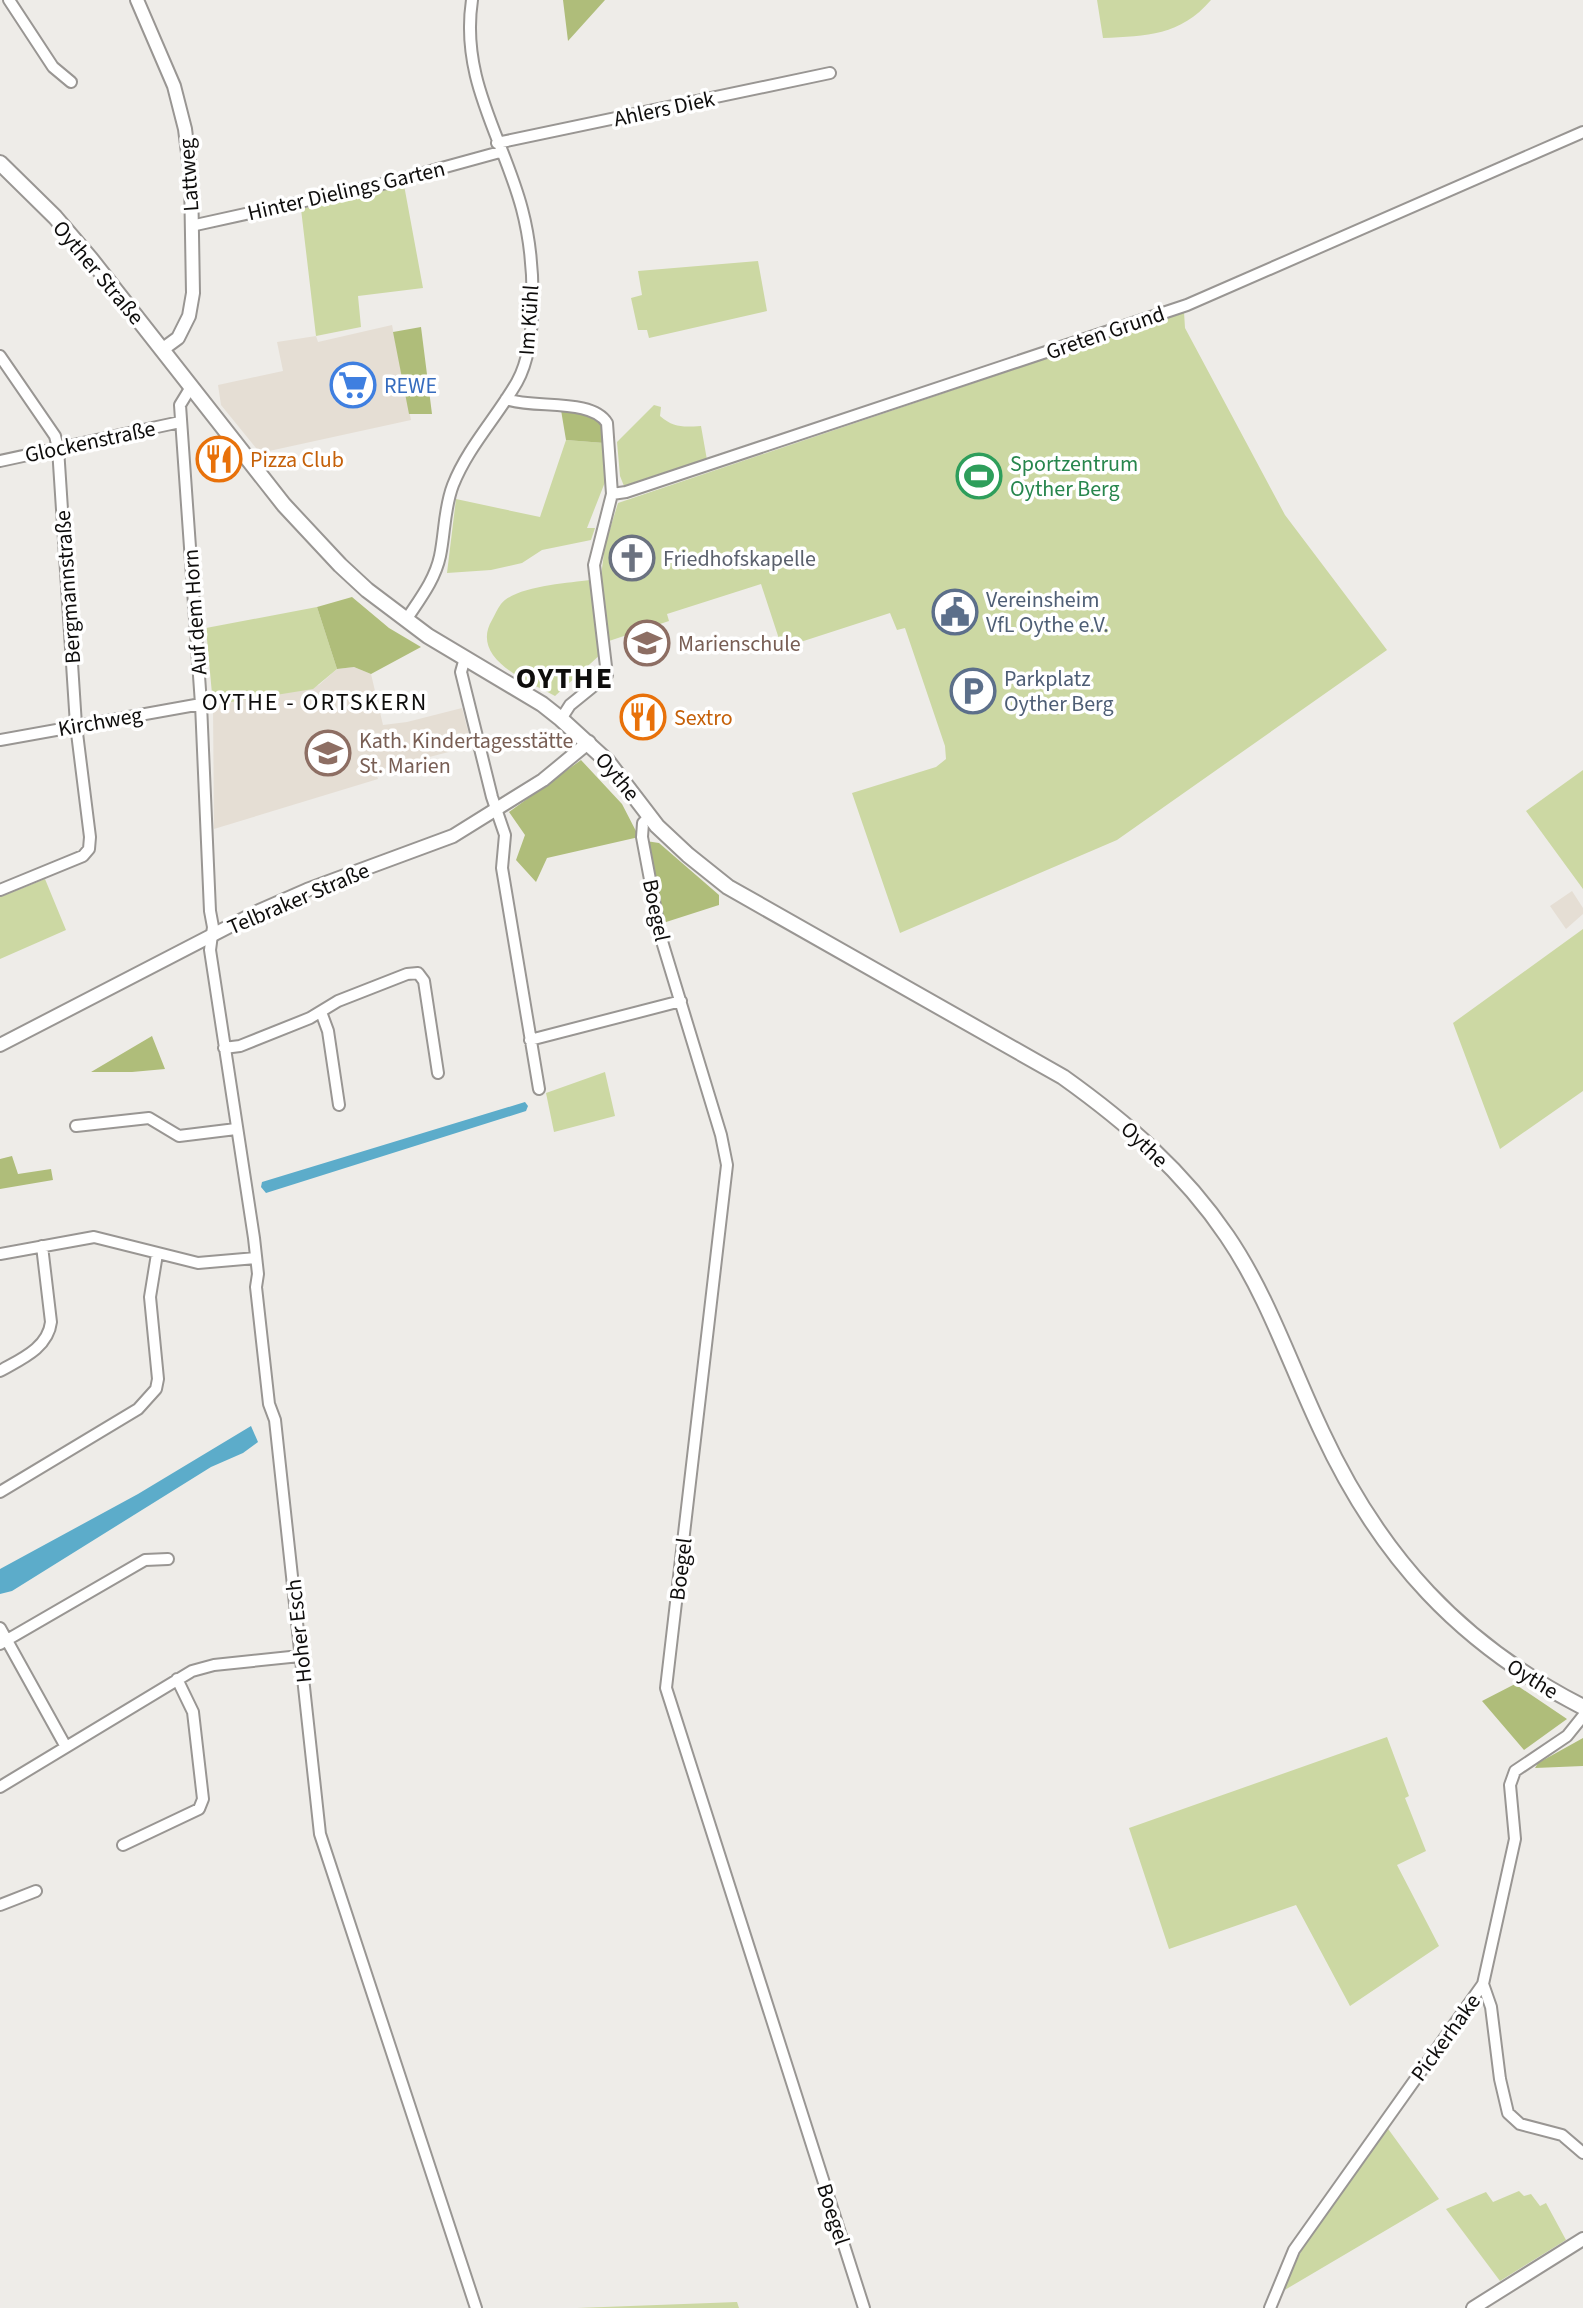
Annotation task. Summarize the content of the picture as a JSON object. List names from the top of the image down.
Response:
{
  "streets": {
    "main road": ["Oyther Straße", "Oythe"],
    "street": [
      "Ahlers Diek",
      "Lattweg",
      "Hinter Dielings Garten",
      "Im Kühl",
      "Greten Grund",
      "Glockenstraße",
      "Bergmannstraße",
      "Auf dem Horn",
      "Kirchweg",
      "Telbraker Straße",
      "Boegel",
      "Hoher Esch",
      "Pickerhake"
    ]
  },
  "crossings": [
    ["Ahlers Diek", "Hinter Dielings Garten"],
    ["Ahlers Diek", "Im Kühl"],
    ["Lattweg", "Hinter Dielings Garten"],
    ["Lattweg", "Oyther Straße"],
    ["Hinter Dielings Garten", "Im Kühl"],
    ["Oyther Straße", "Auf dem Horn"],
    ["Oyther Straße", "Oythe"],
    ["Im Kühl", "Oythe"],
    ["Glockenstraße", "Bergmannstraße"],
    ["Glockenstraße", "Auf dem Horn"],
    ["Bergmannstraße", "Kirchweg"],
    ["Auf dem Horn", "Kirchweg"],
    ["Auf dem Horn", "Oythe"],
    ["Auf dem Horn", "Telbraker Straße"],
    ["Auf dem Horn", "Hoher Esch"],
    ["Oythe", "Telbraker Straße"],
    ["Oythe", "Boegel"],
    ["Telbraker Straße", "Hoher Esch"]
  ],
  "districts": ["OYTHE", "OYTHE - ORTSKERN"],
  "places": {
    "supermarket": ["REWE"],
    "restaurant": ["Pizza Club", "Sextro"],
    "sports": ["Sportzentrum Oyther Berg"],
    "church": ["Friedhofskapelle"],
    "public building": ["Vereinsheim VfL Oythe e.V."],
    "school or university": ["Marienschule", "Kath. Kindertagesstätte St. Marien"],
    "parking": ["Parkplatz Oyther Berg"]
  }
}
